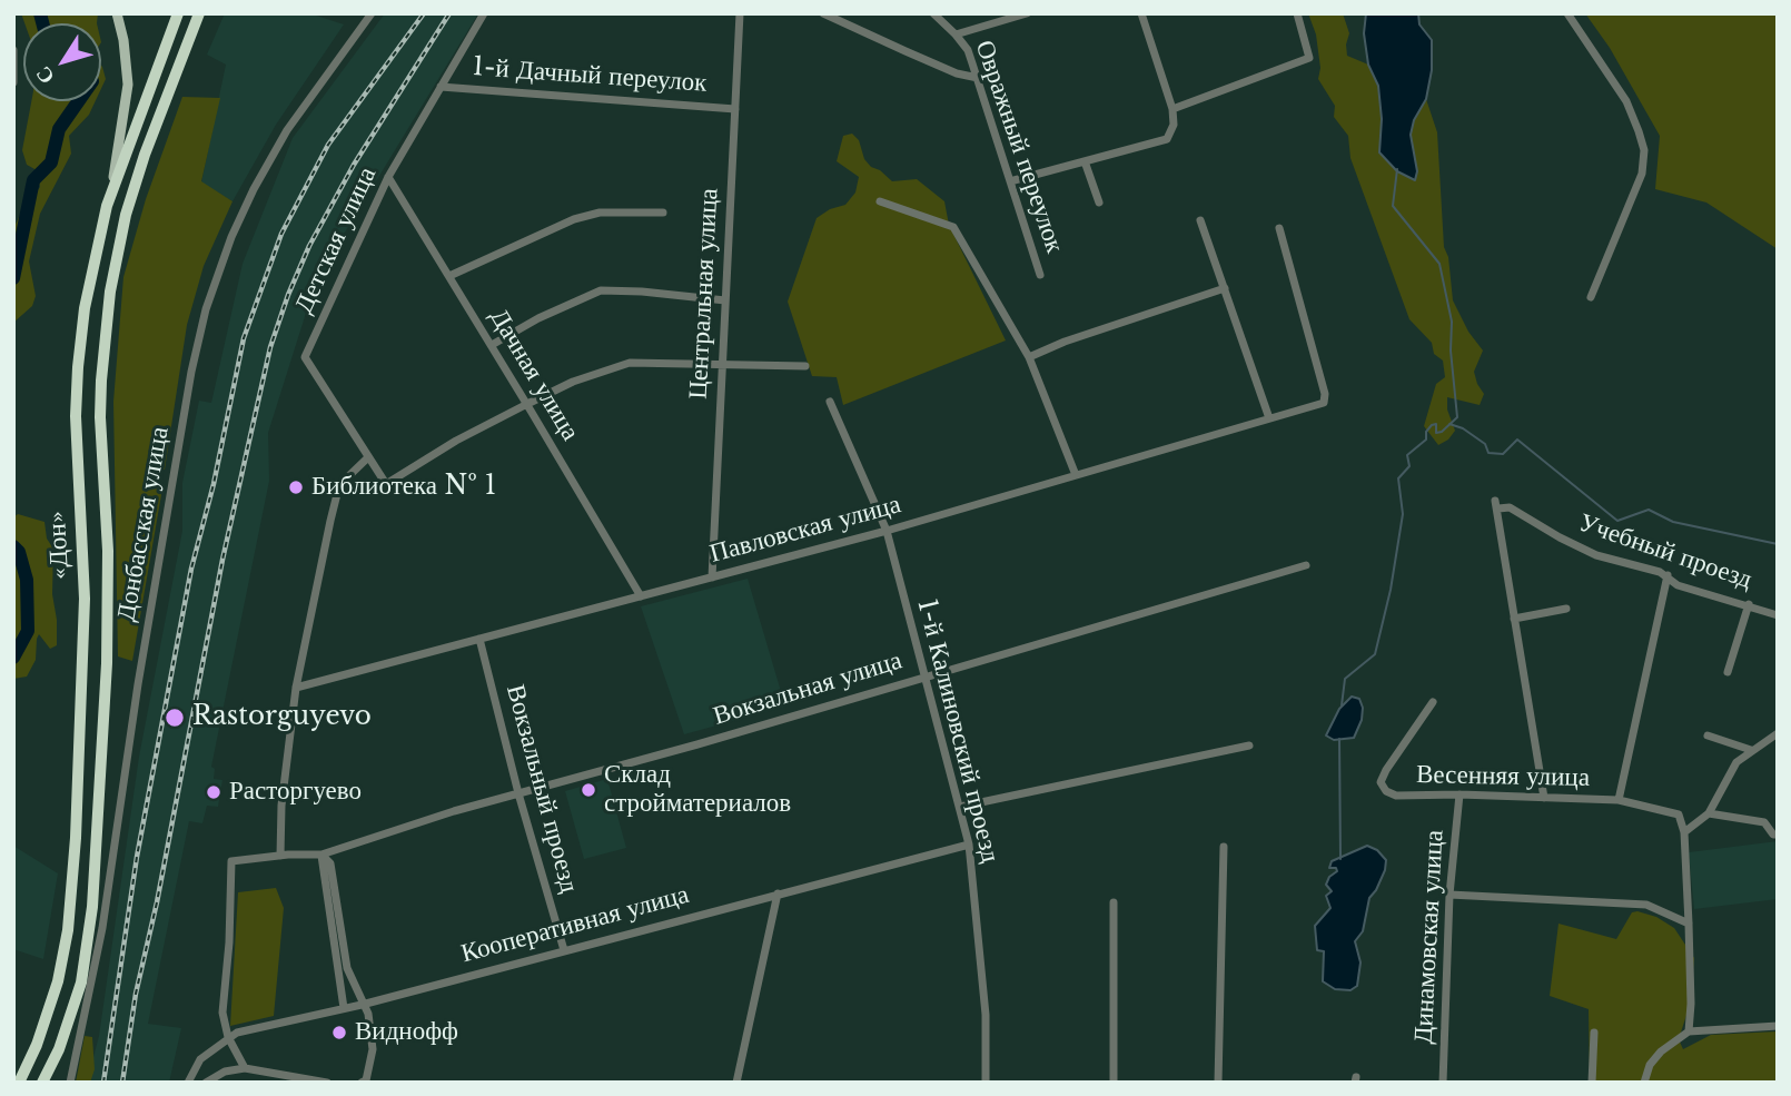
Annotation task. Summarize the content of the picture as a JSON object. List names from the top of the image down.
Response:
{
  "streets": {
    "highway": ["«Дон»"],
    "street": [
      "1-й Дачный переулок",
      "Овражный переулок",
      "Детская улица",
      "Центральная улица",
      "Дачная улица",
      "Донбасская улица",
      "Павловская улица",
      "Учебный проезд",
      "Вокзальная улица",
      "1-й Калиновский проезд",
      "Весенняя улица",
      "Вокзальный проезд",
      "Кооперативная улица",
      "Динамовская улица"
    ]
  },
  "crossings": [
    ["1-й Дачный переулок", "Детская улица"],
    ["1-й Дачный переулок", "Центральная улица"],
    ["Детская улица", "Дачная улица"],
    ["Центральная улица", "Павловская улица"],
    ["Дачная улица", "Павловская улица"],
    ["Павловская улица", "1-й Калиновский проезд"],
    ["Павловская улица", "Вокзальный проезд"],
    ["Вокзальная улица", "1-й Калиновский проезд"],
    ["Вокзальная улица", "Вокзальный проезд"],
    ["Вокзальная улица", "Кооперативная улица"],
    ["1-й Калиновский проезд", "Кооперативная улица"],
    ["Весенняя улица", "Динамовская улица"],
    ["Вокзальный проезд", "Кооперативная улица"]
  ],
  "places": [
    "Библиотека № 1",
    "Rastorguyevo",
    "Склад стройматериалов",
    "Расторгуево",
    "Виднофф"
  ],
  "north": "bottom left"
}
